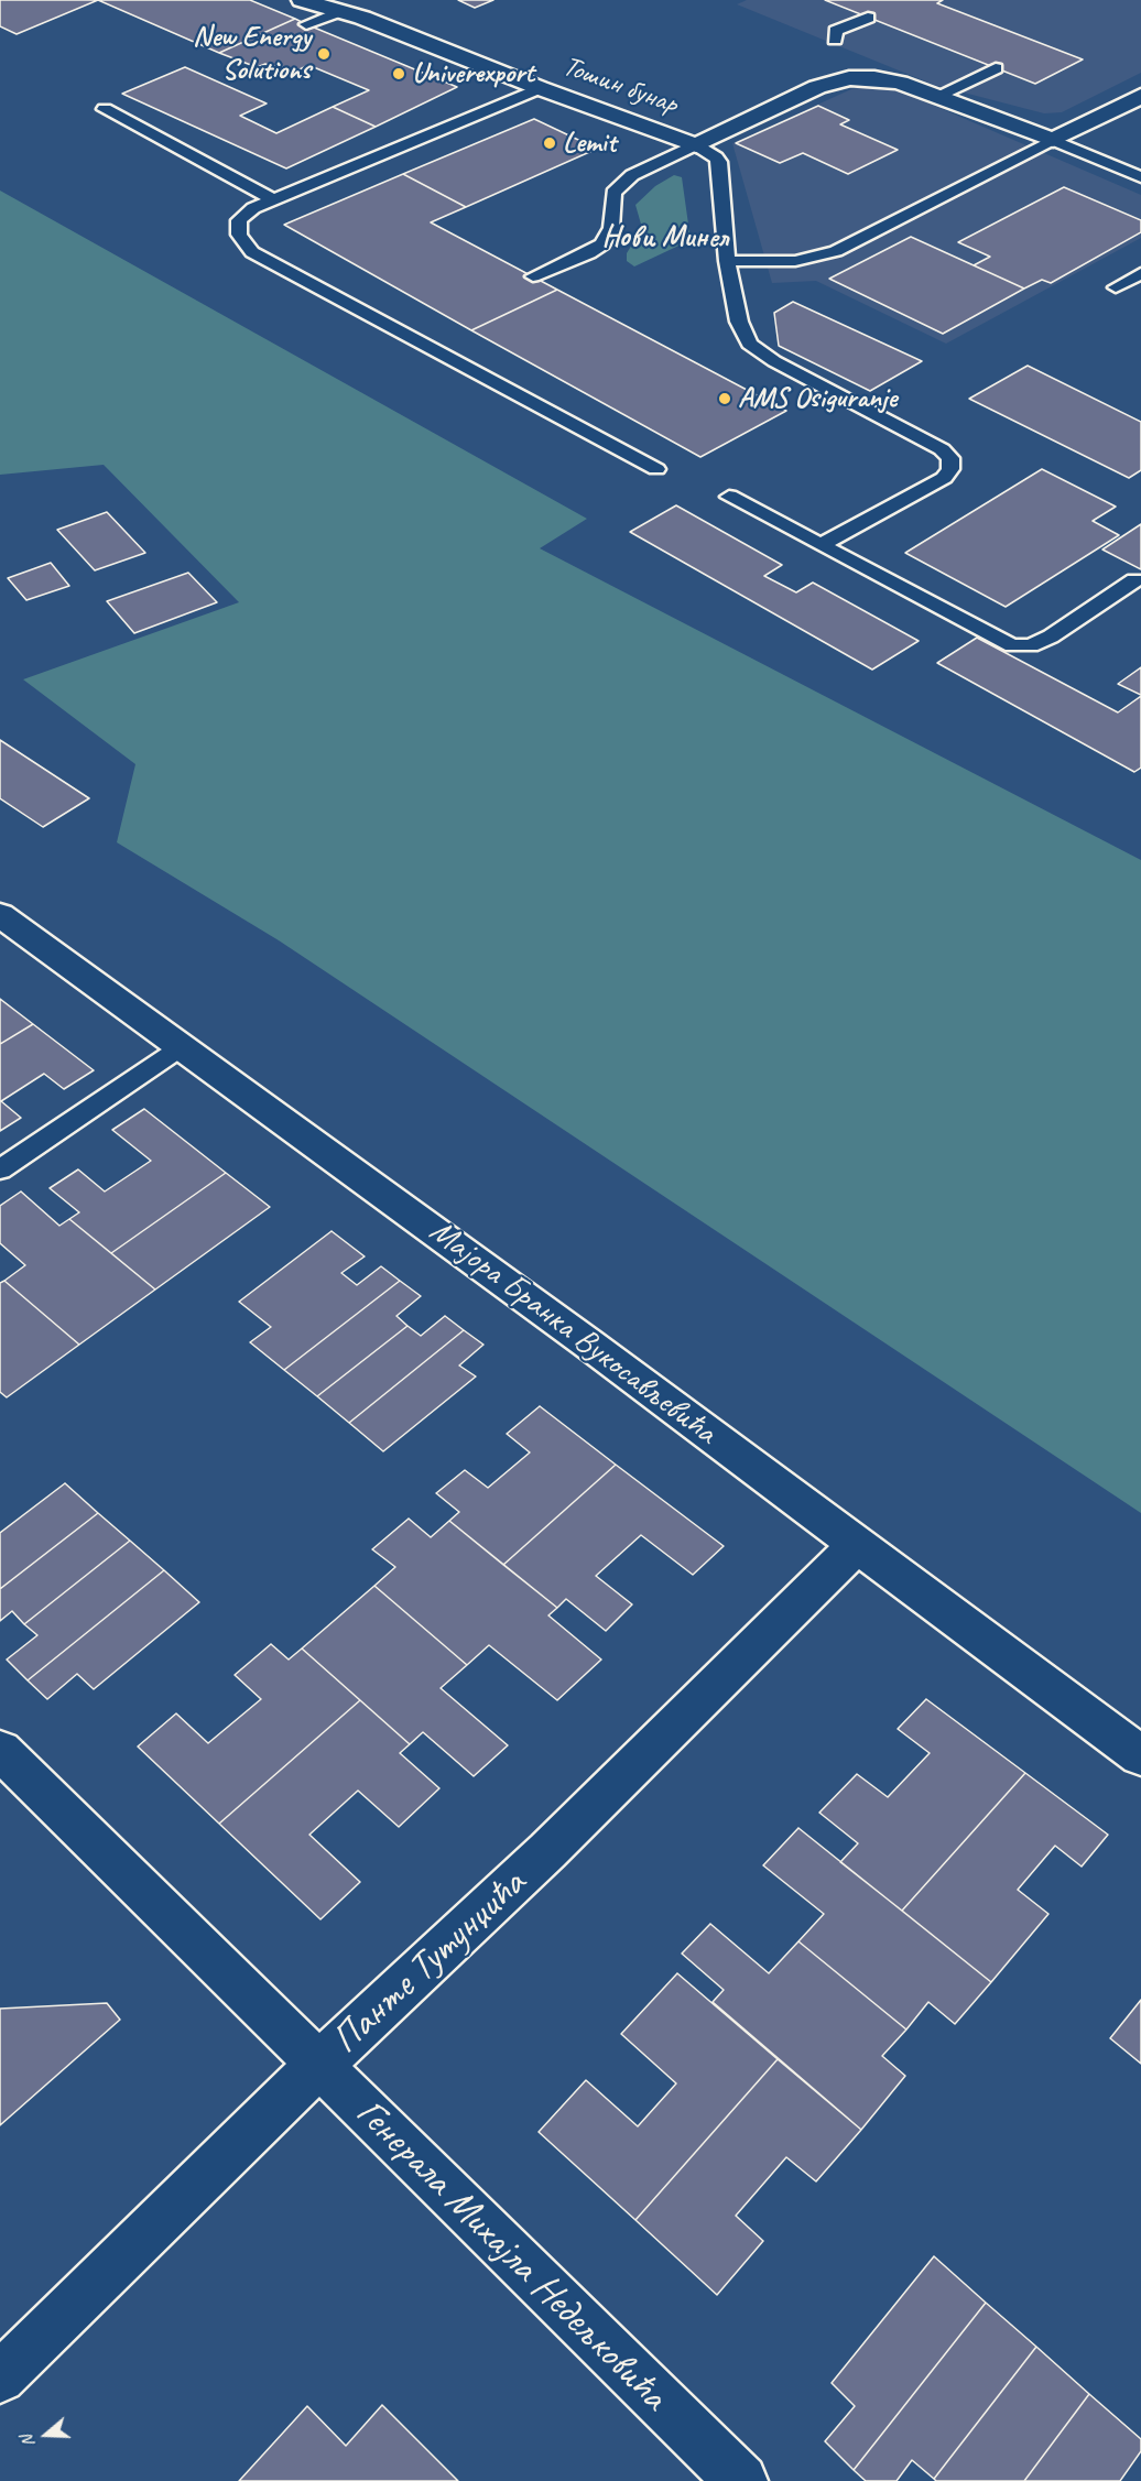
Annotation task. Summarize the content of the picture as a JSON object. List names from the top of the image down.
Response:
{
  "streets": {
    "street": [
      "Тошин бунар",
      "Мајора Бранка Вукосављевића",
      "Панте Тутунџића",
      "Генерала Михајла Недељковића"
    ]
  },
  "crossings": [
    ["Мајора Бранка Вукосављевића", "Панте Тутунџића"],
    ["Панте Тутунџића", "Генерала Михајла Недељковића"]
  ],
  "districts": ["Нови Минел"],
  "places": [
    "New Energy Solutions",
    "Univerexport",
    "Lemit",
    "AMS Osiguranje"
  ],
  "north": "left"
}
